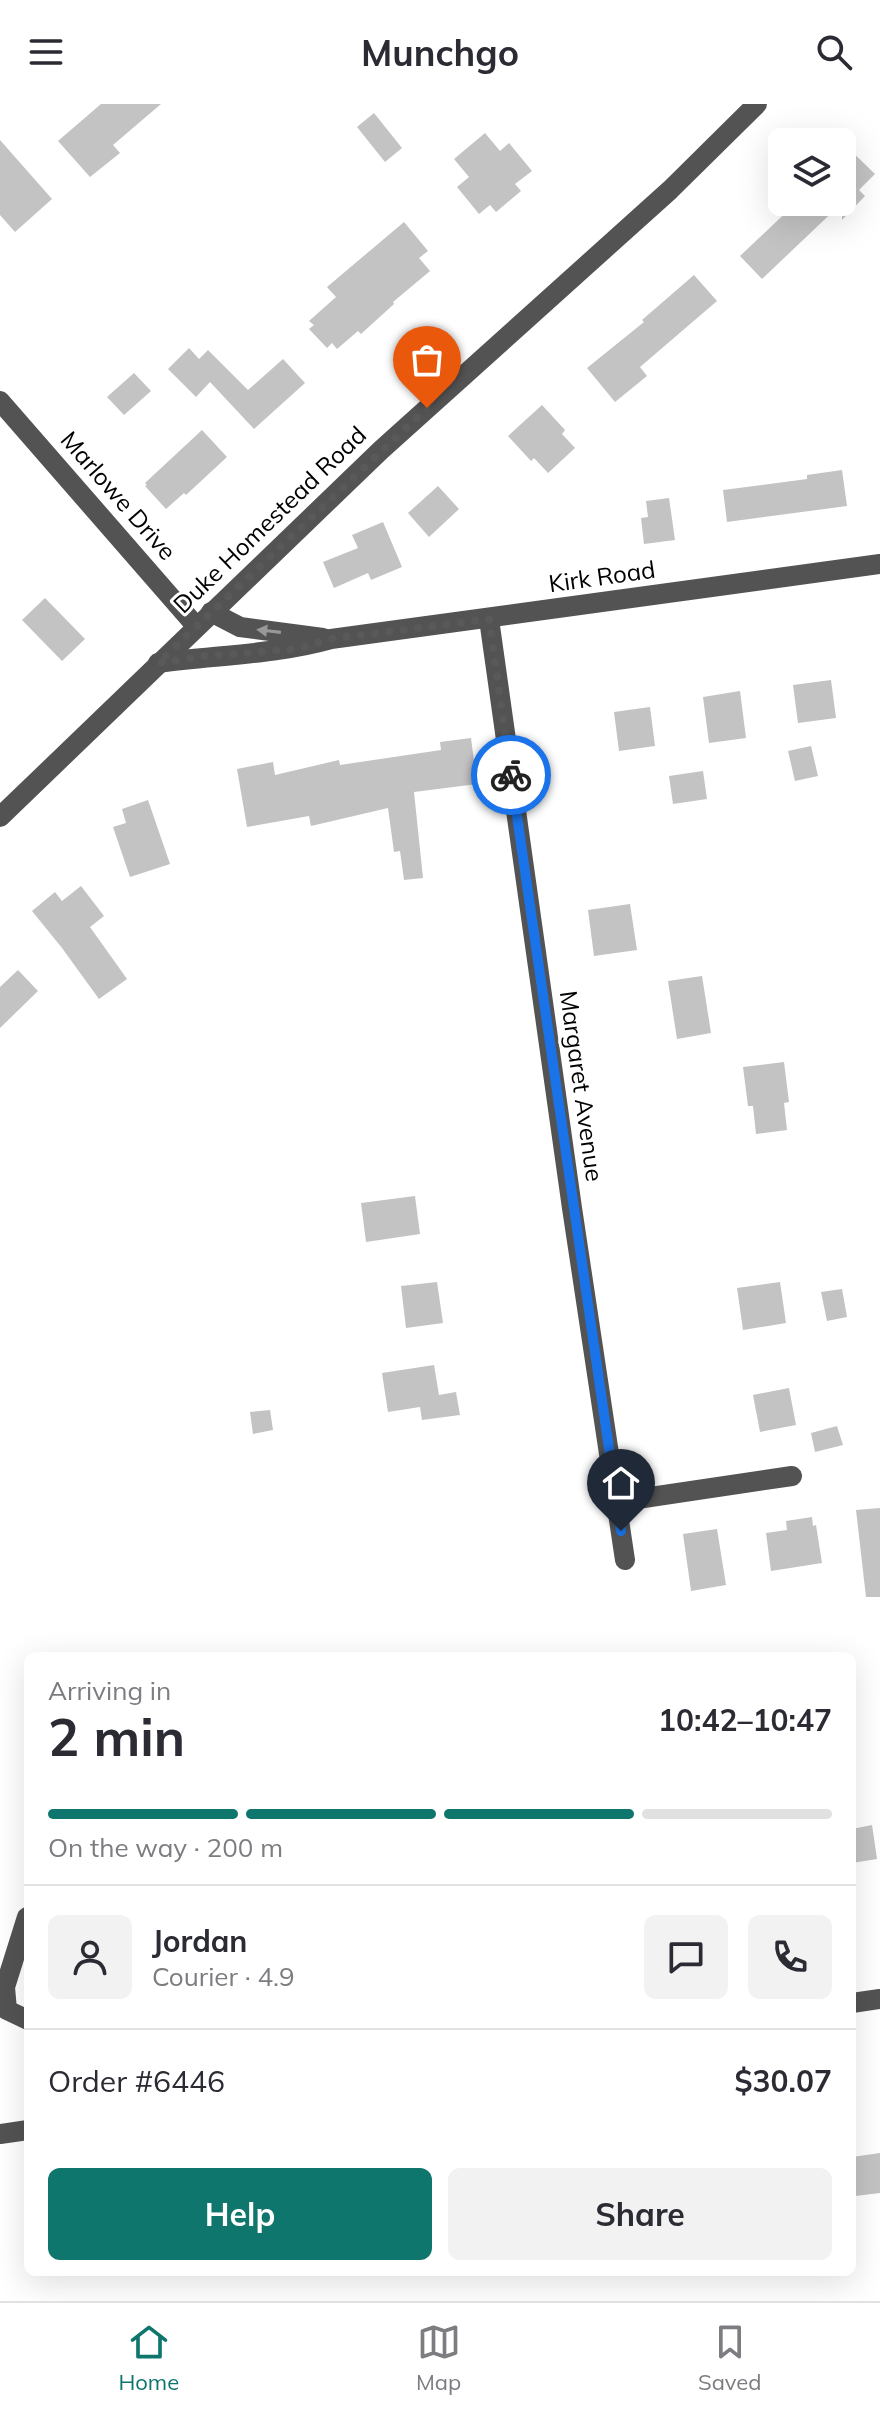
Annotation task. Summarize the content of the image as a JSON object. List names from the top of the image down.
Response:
{
  "streets": {
    "street": [
      "Marlowe Drive",
      "Duke Homestead Road",
      "Kirk Road",
      "Margaret Avenue"
    ]
  },
  "crossings": [
    ["Marlowe Drive", "Duke Homestead Road"],
    ["Marlowe Drive", "Kirk Road"],
    ["Duke Homestead Road", "Kirk Road"],
    ["Kirk Road", "Margaret Avenue"]
  ],
  "page": {
    "header": "Munchgo",
    "heading": ["2 min", "Arriving in", "10:42–10:47"],
    "panel": [
      "Jordan",
      "Courier · 4.9",
      "Order #6446",
      "$30.07"
    ],
    "bar": "On the way · 200 m",
    "buttons": ["Help", "Share"],
    "tabs": ["Home", "Map", "Saved"]
  }
}
